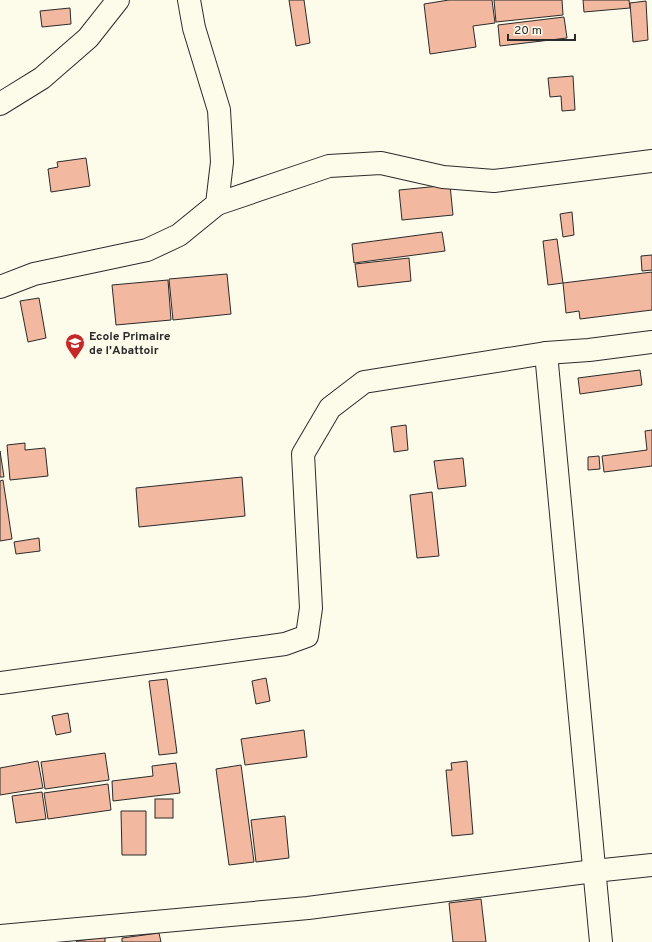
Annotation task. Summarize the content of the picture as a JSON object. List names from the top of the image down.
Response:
{
  "places": {
    "school or university": ["Ecole Primaire de l'Abattoir"]
  },
  "scale_bar": "20 m"
}
